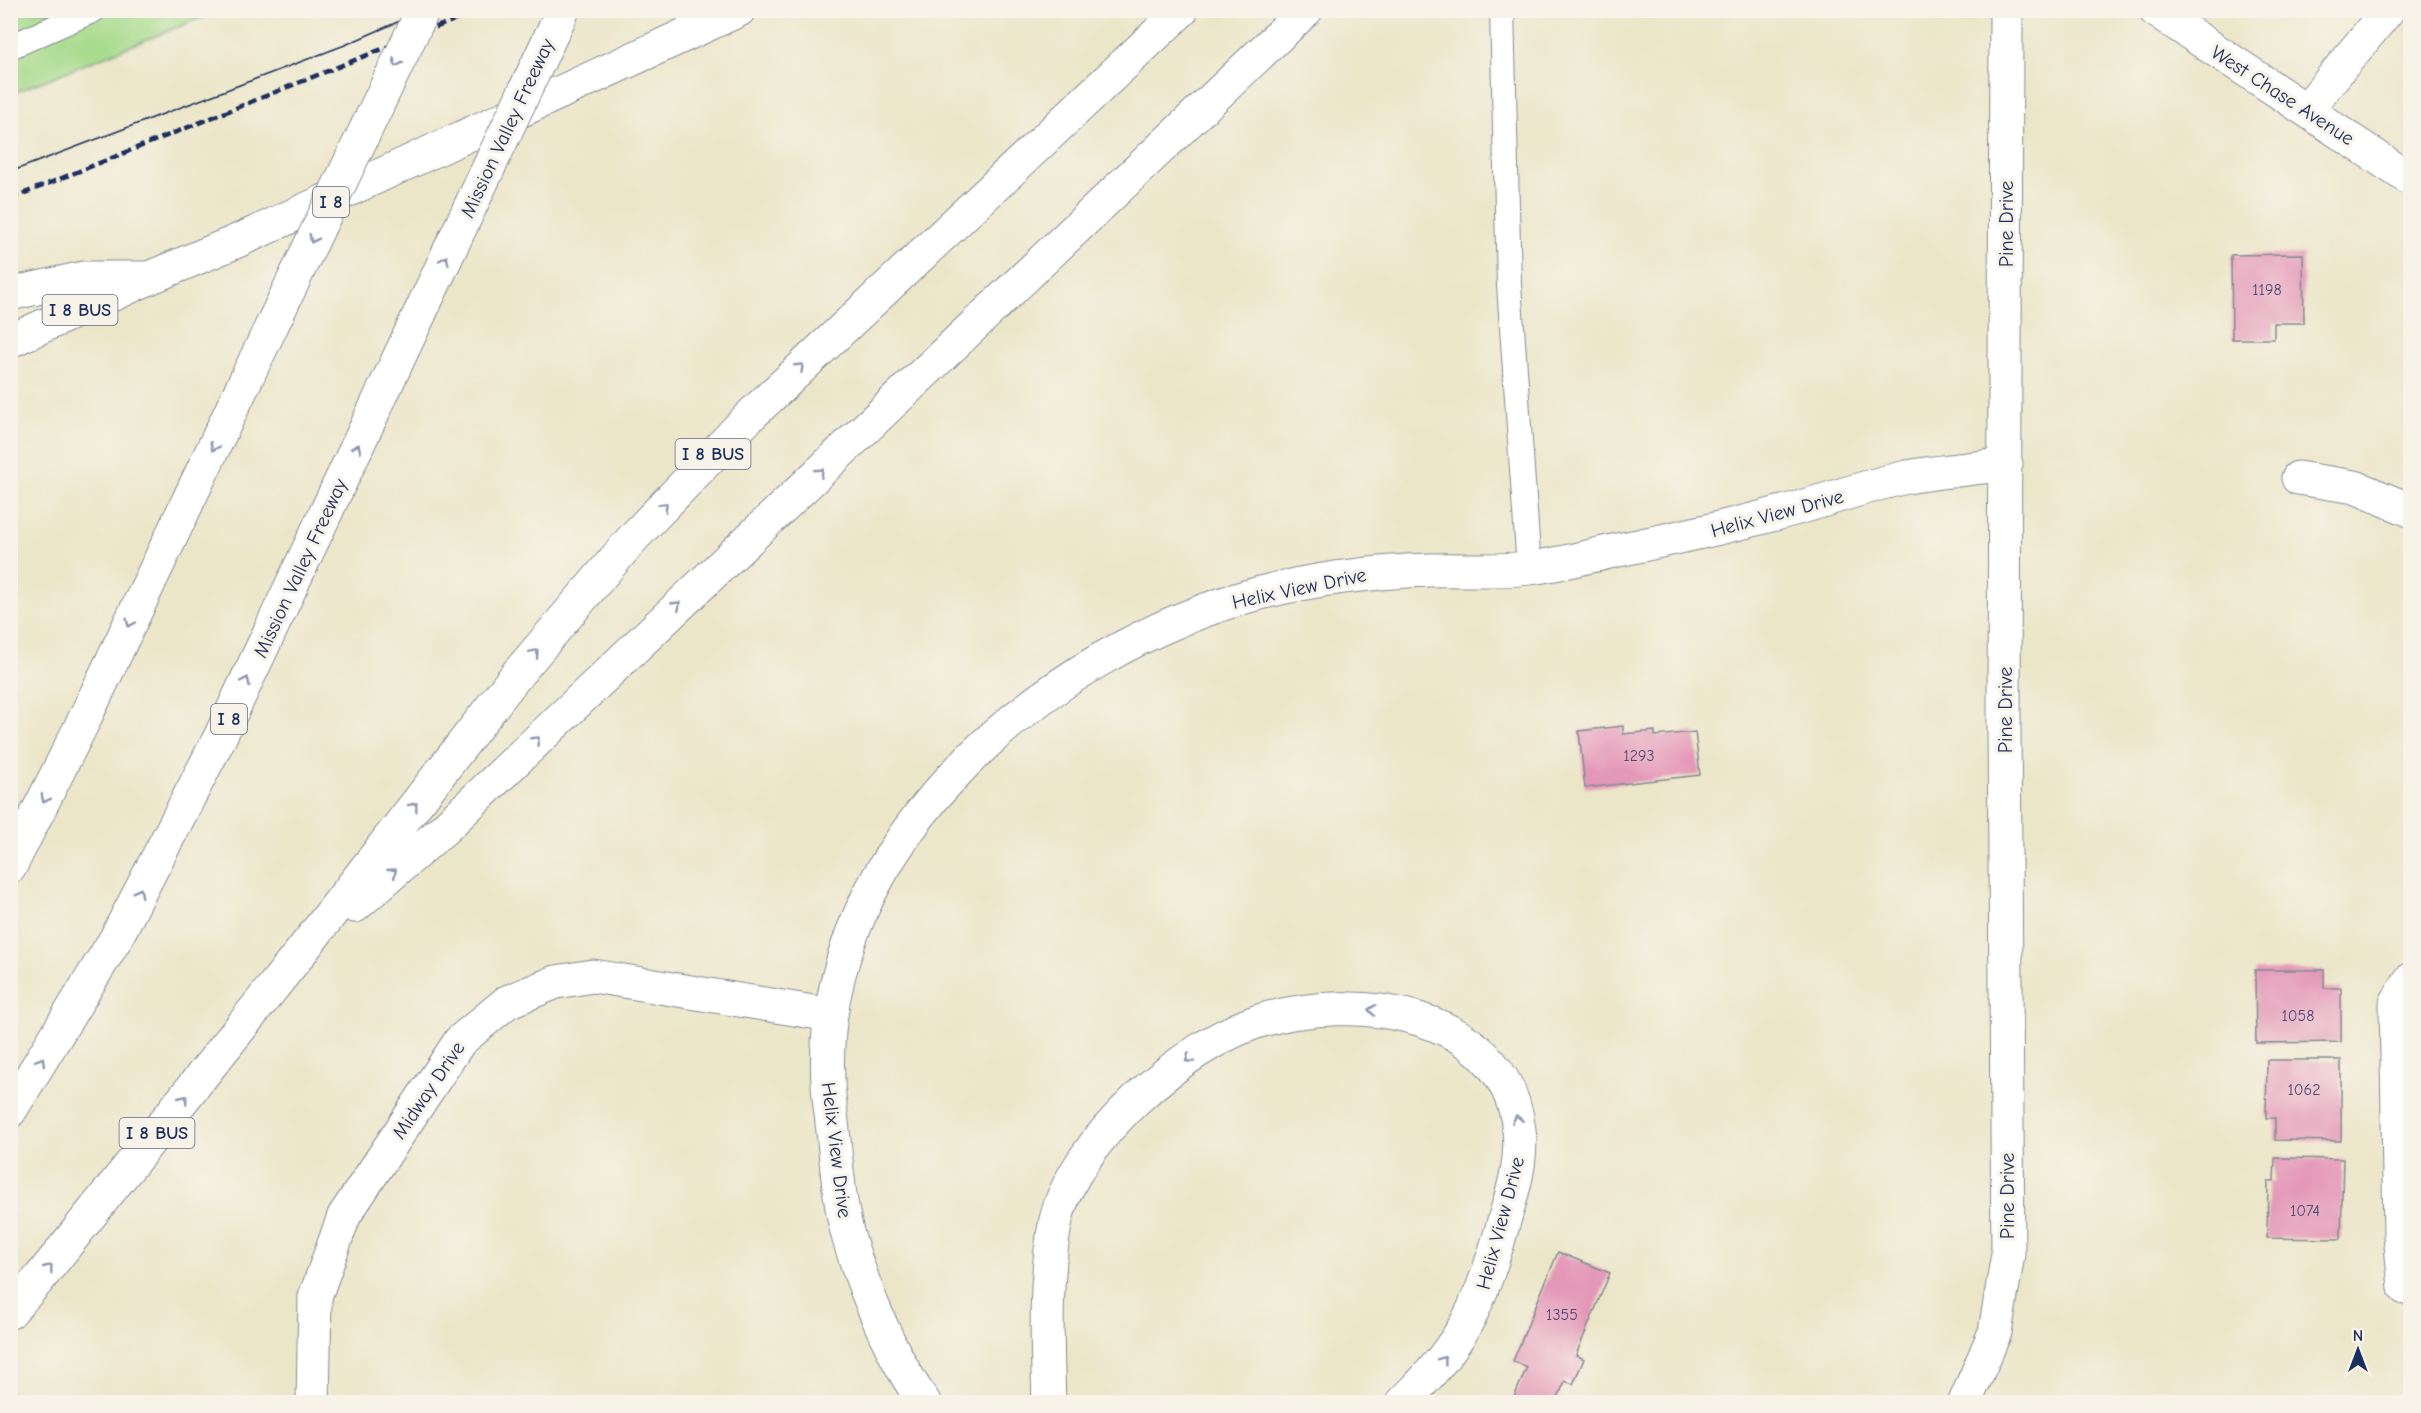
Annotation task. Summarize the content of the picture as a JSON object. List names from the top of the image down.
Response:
{
  "streets": {
    "main road": [
      "West Chase Avenue",
      "Mission Valley Freeway",
      "I 8",
      "Pine Drive",
      "I 8 BUS",
      "Helix View Drive",
      "Midway Drive"
    ]
  },
  "crossings": [
    ["Pine Drive", "Helix View Drive"],
    ["Helix View Drive", "Midway Drive"]
  ],
  "house_numbers": [
    "1198",
    "1293",
    "1058",
    "1062",
    "1074",
    "1355"
  ],
  "north": "top"
}
